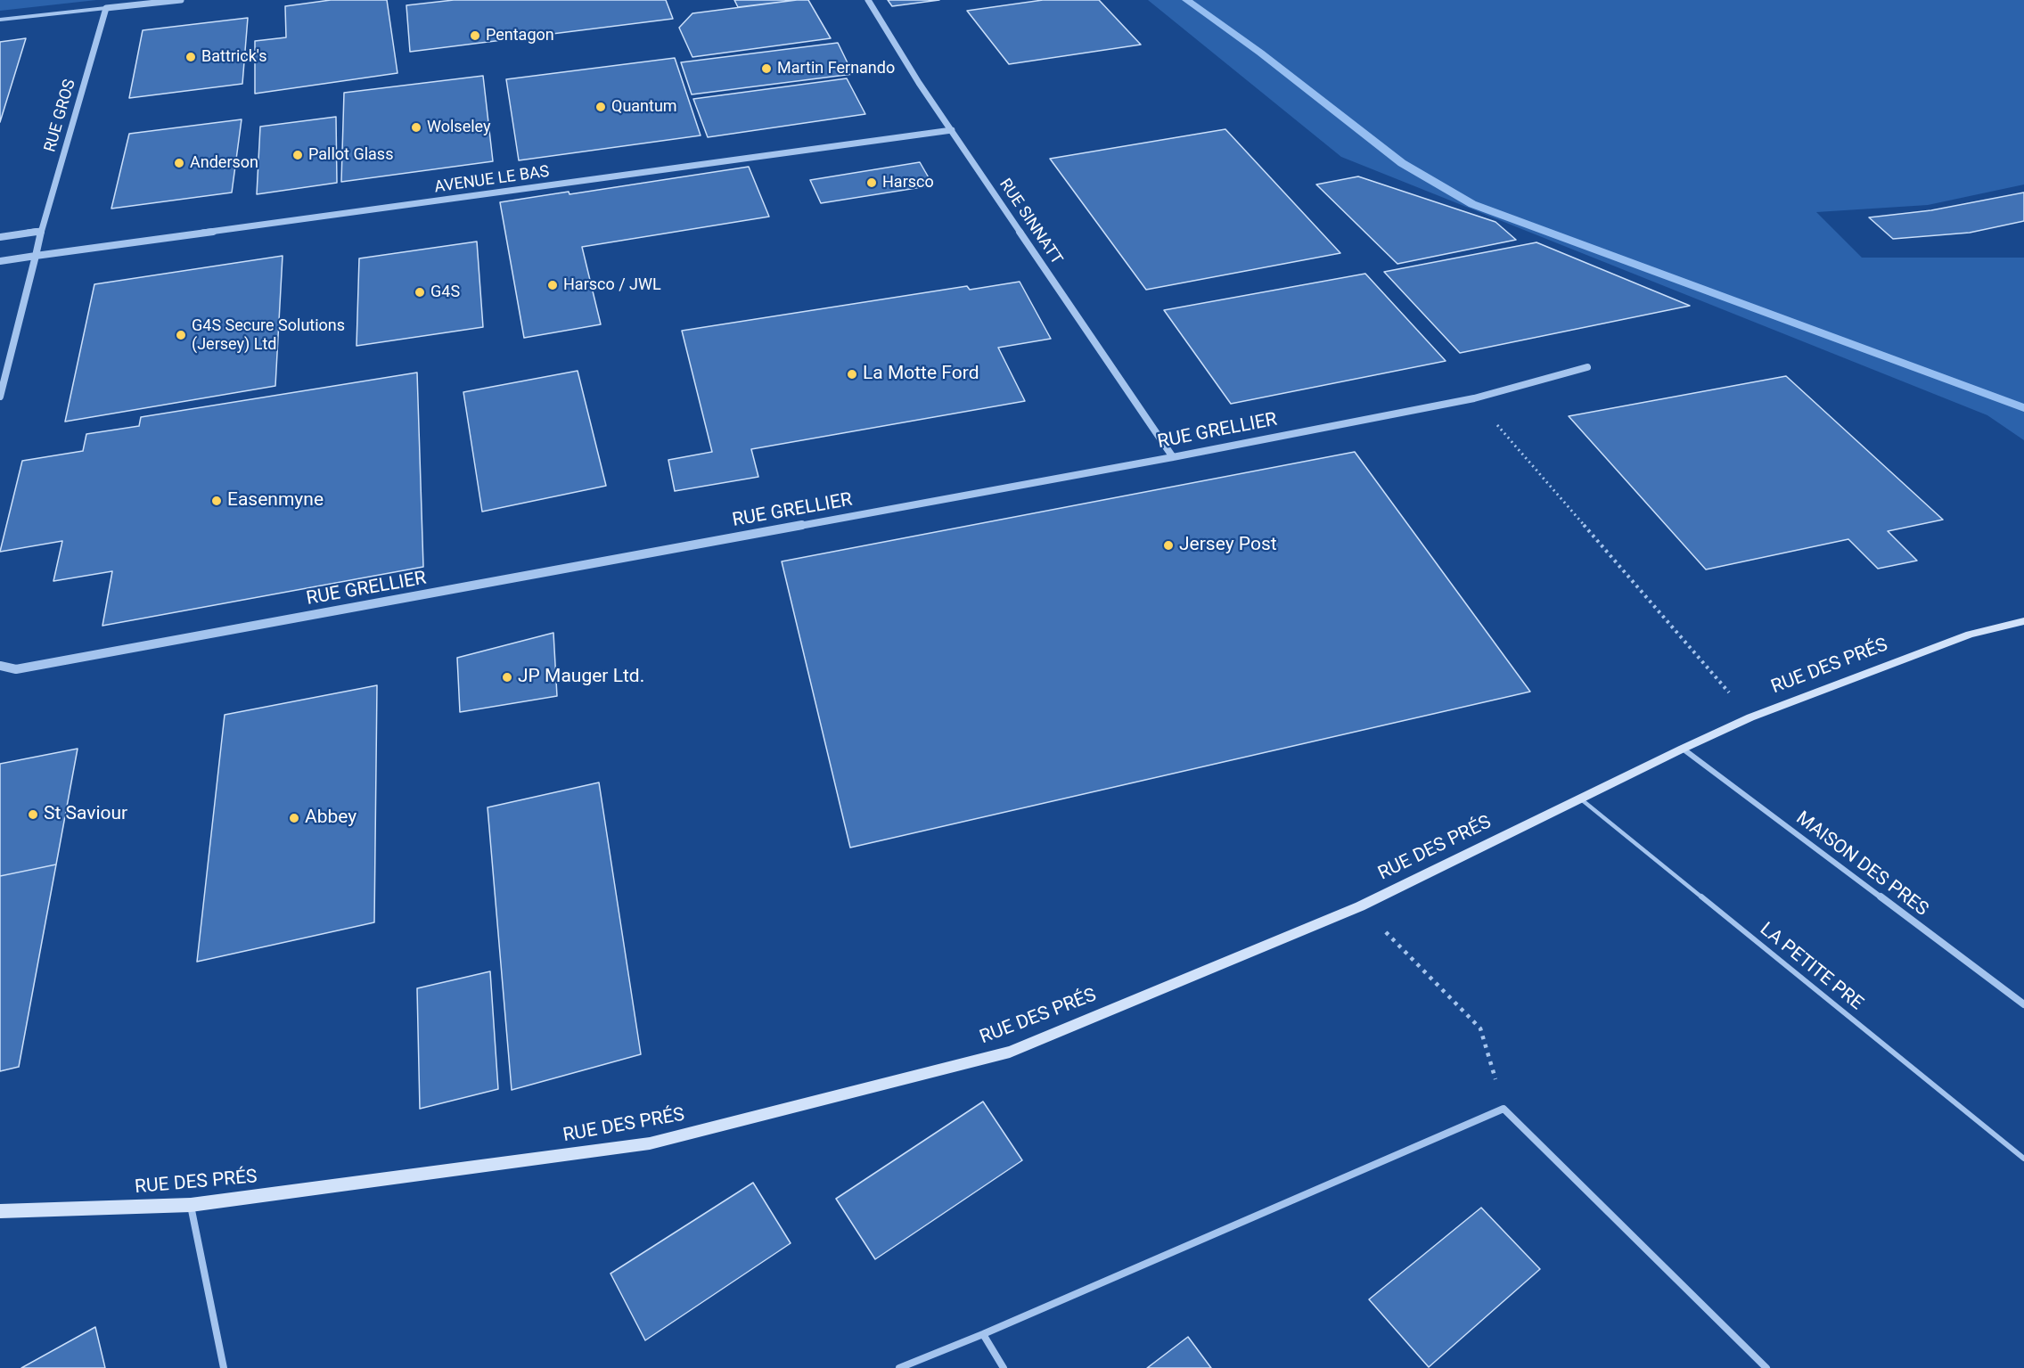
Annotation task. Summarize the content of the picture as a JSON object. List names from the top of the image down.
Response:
{
  "streets": {
    "main road": ["RUE DES PRÉS"],
    "street": [
      "RUE GROS",
      "AVENUE LE BAS",
      "RUE SINNATT",
      "RUE GRELLIER",
      "MAISON DES PRES"
    ],
    "lane": ["LA PETITE PRE"]
  },
  "crossings": [
    ["AVENUE LE BAS", "RUE SINNATT"],
    ["RUE SINNATT", "RUE GRELLIER"],
    ["RUE DES PRÉS", "MAISON DES PRES"],
    ["RUE DES PRÉS", "LA PETITE PRE"]
  ],
  "places": [
    "Pentagon",
    "Battrick's",
    "Martin Fernando",
    "Quantum",
    "Wolseley",
    "Pallot Glass",
    "Anderson",
    "Harsco",
    "Harsco / JWL",
    "G4S",
    "G4S Secure Solutions (Jersey) Ltd",
    "La Motte Ford",
    "Easenmyne",
    "Jersey Post",
    "JP Mauger Ltd.",
    "St Saviour",
    "Abbey"
  ]
}
